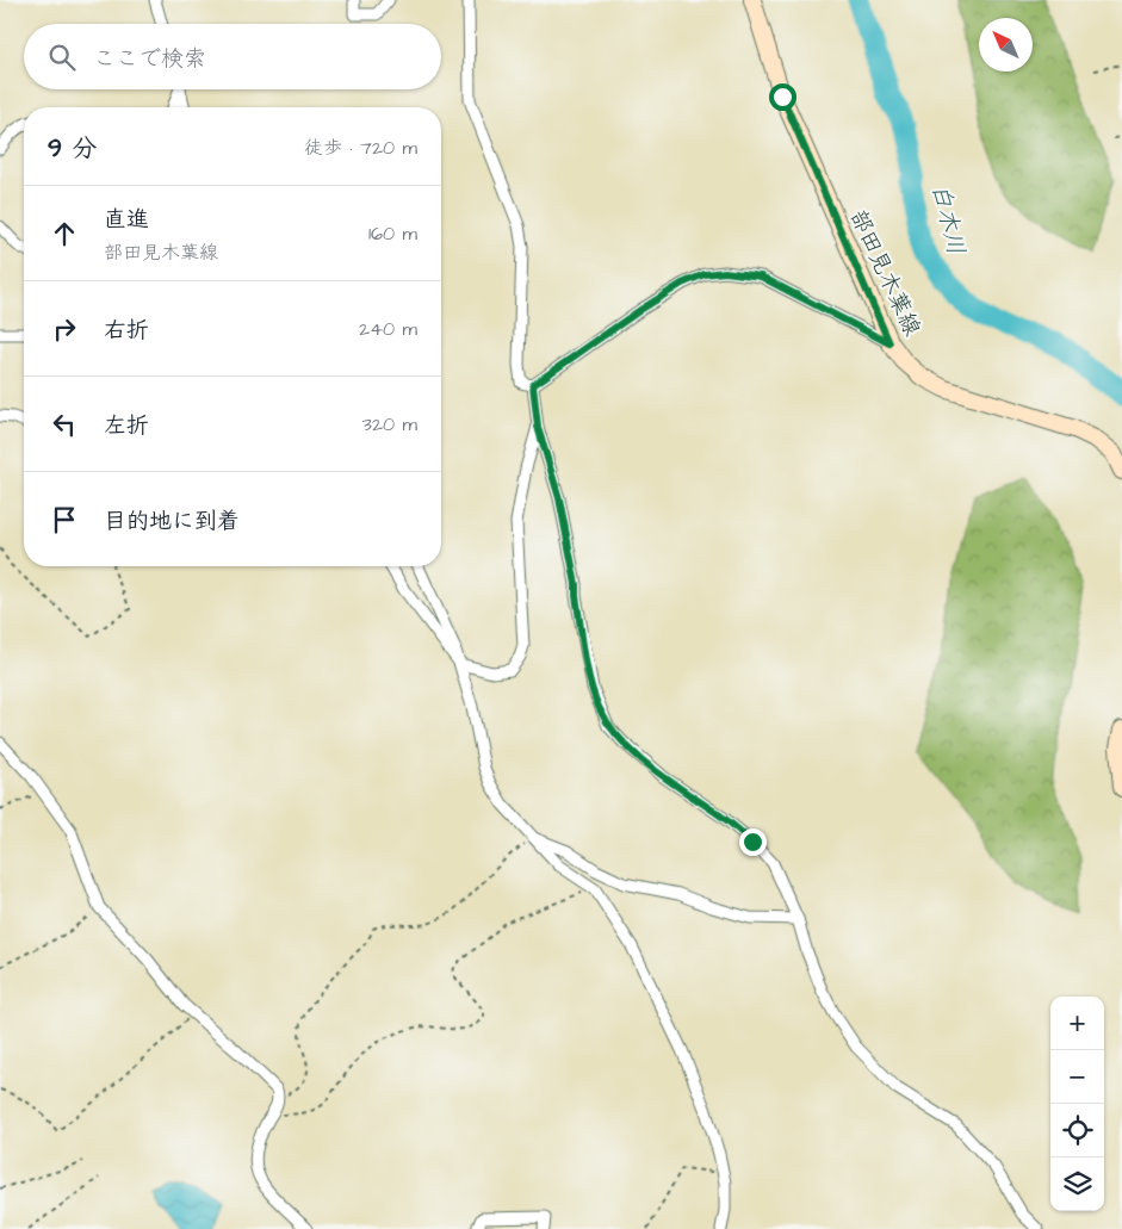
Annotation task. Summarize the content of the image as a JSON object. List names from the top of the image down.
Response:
{
  "streets": {
    "main road": ["部田見木葉線"]
  },
  "water": ["白木川"],
  "north": "top left",
  "page": {
    "search": "ここで検索",
    "heading": ["9 分", "徒歩 · 720 m"],
    "list": [
      ["直進", "部田見木葉線", "160 m"],
      ["右折", "240 m"],
      ["左折", "320 m"],
      "目的地に到着"
    ],
    "map_buttons": ["+", "−"]
  }
}
